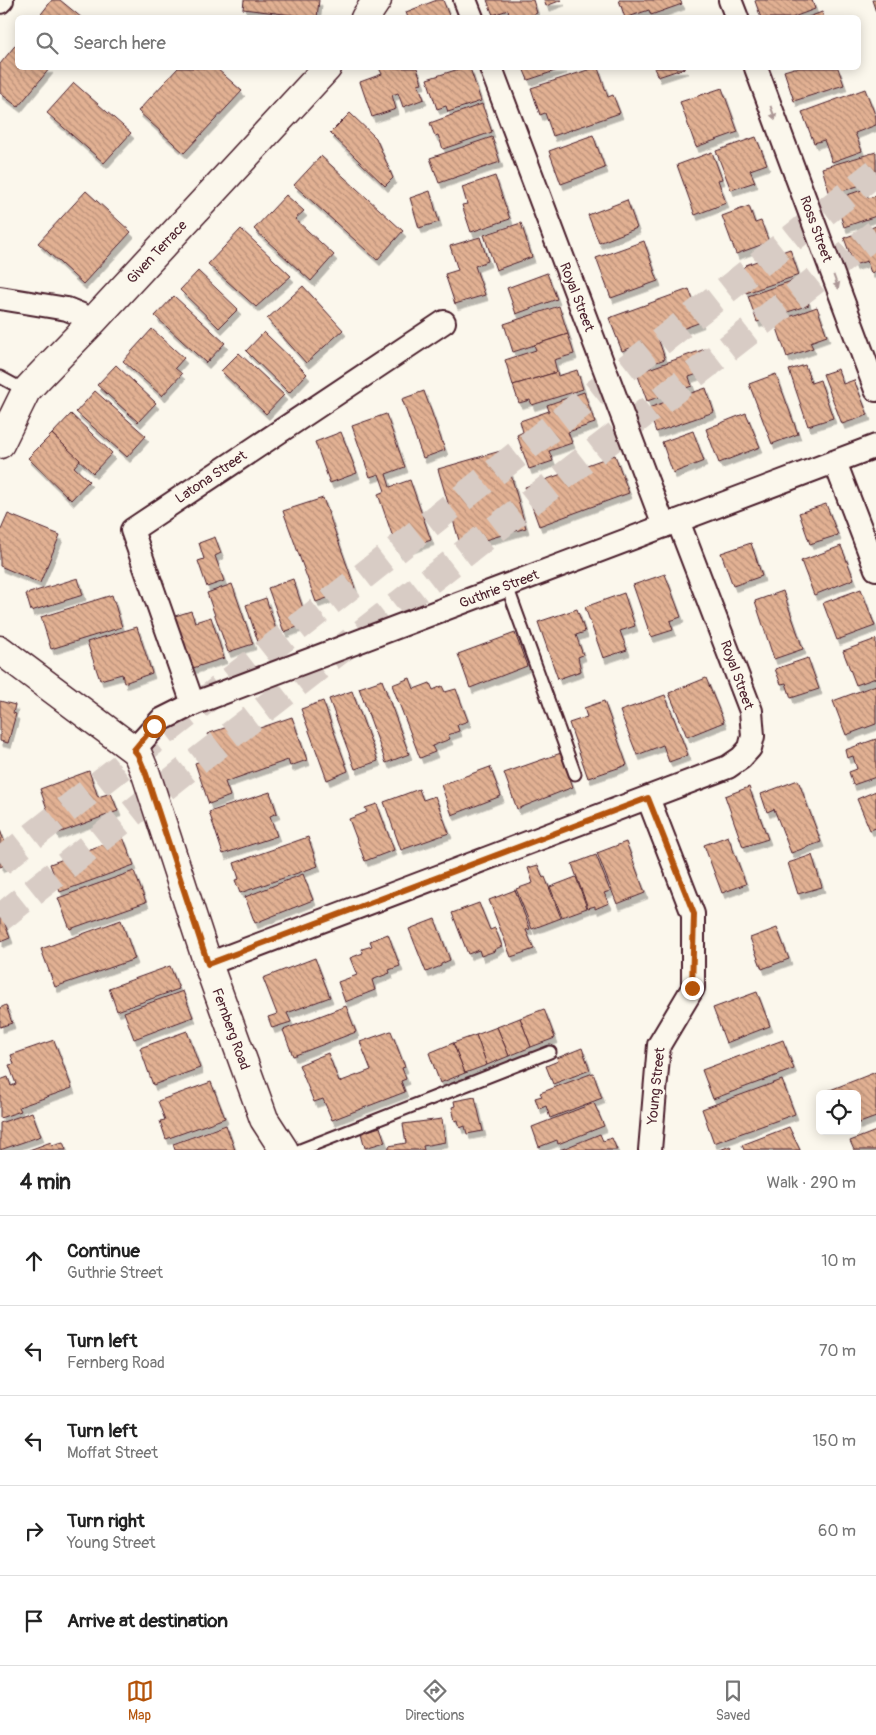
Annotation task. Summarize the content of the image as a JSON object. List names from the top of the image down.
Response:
{
  "streets": {
    "street": [
      "Ross Street",
      "Given Terrace",
      "Royal Street",
      "Latona Street",
      "Guthrie Street",
      "Fernberg Road",
      "Young Street"
    ]
  },
  "crossings": [
    ["Royal Street", "Guthrie Street"],
    ["Royal Street", "Young Street"],
    ["Latona Street", "Guthrie Street"],
    ["Guthrie Street", "Fernberg Road"]
  ],
  "one_way": ["Ross Street"],
  "page": {
    "search": "Search here",
    "heading": ["4 min", "Walk · 290 m"],
    "list": [
      ["Continue", "Guthrie Street", "10 m"],
      ["Turn left", "Fernberg Road", "70 m"],
      ["Turn left", "Moffat Street", "150 m"],
      ["Turn right", "Young Street", "60 m"],
      "Arrive at destination"
    ],
    "nav": ["Map", "Directions", "Saved"]
  }
}
